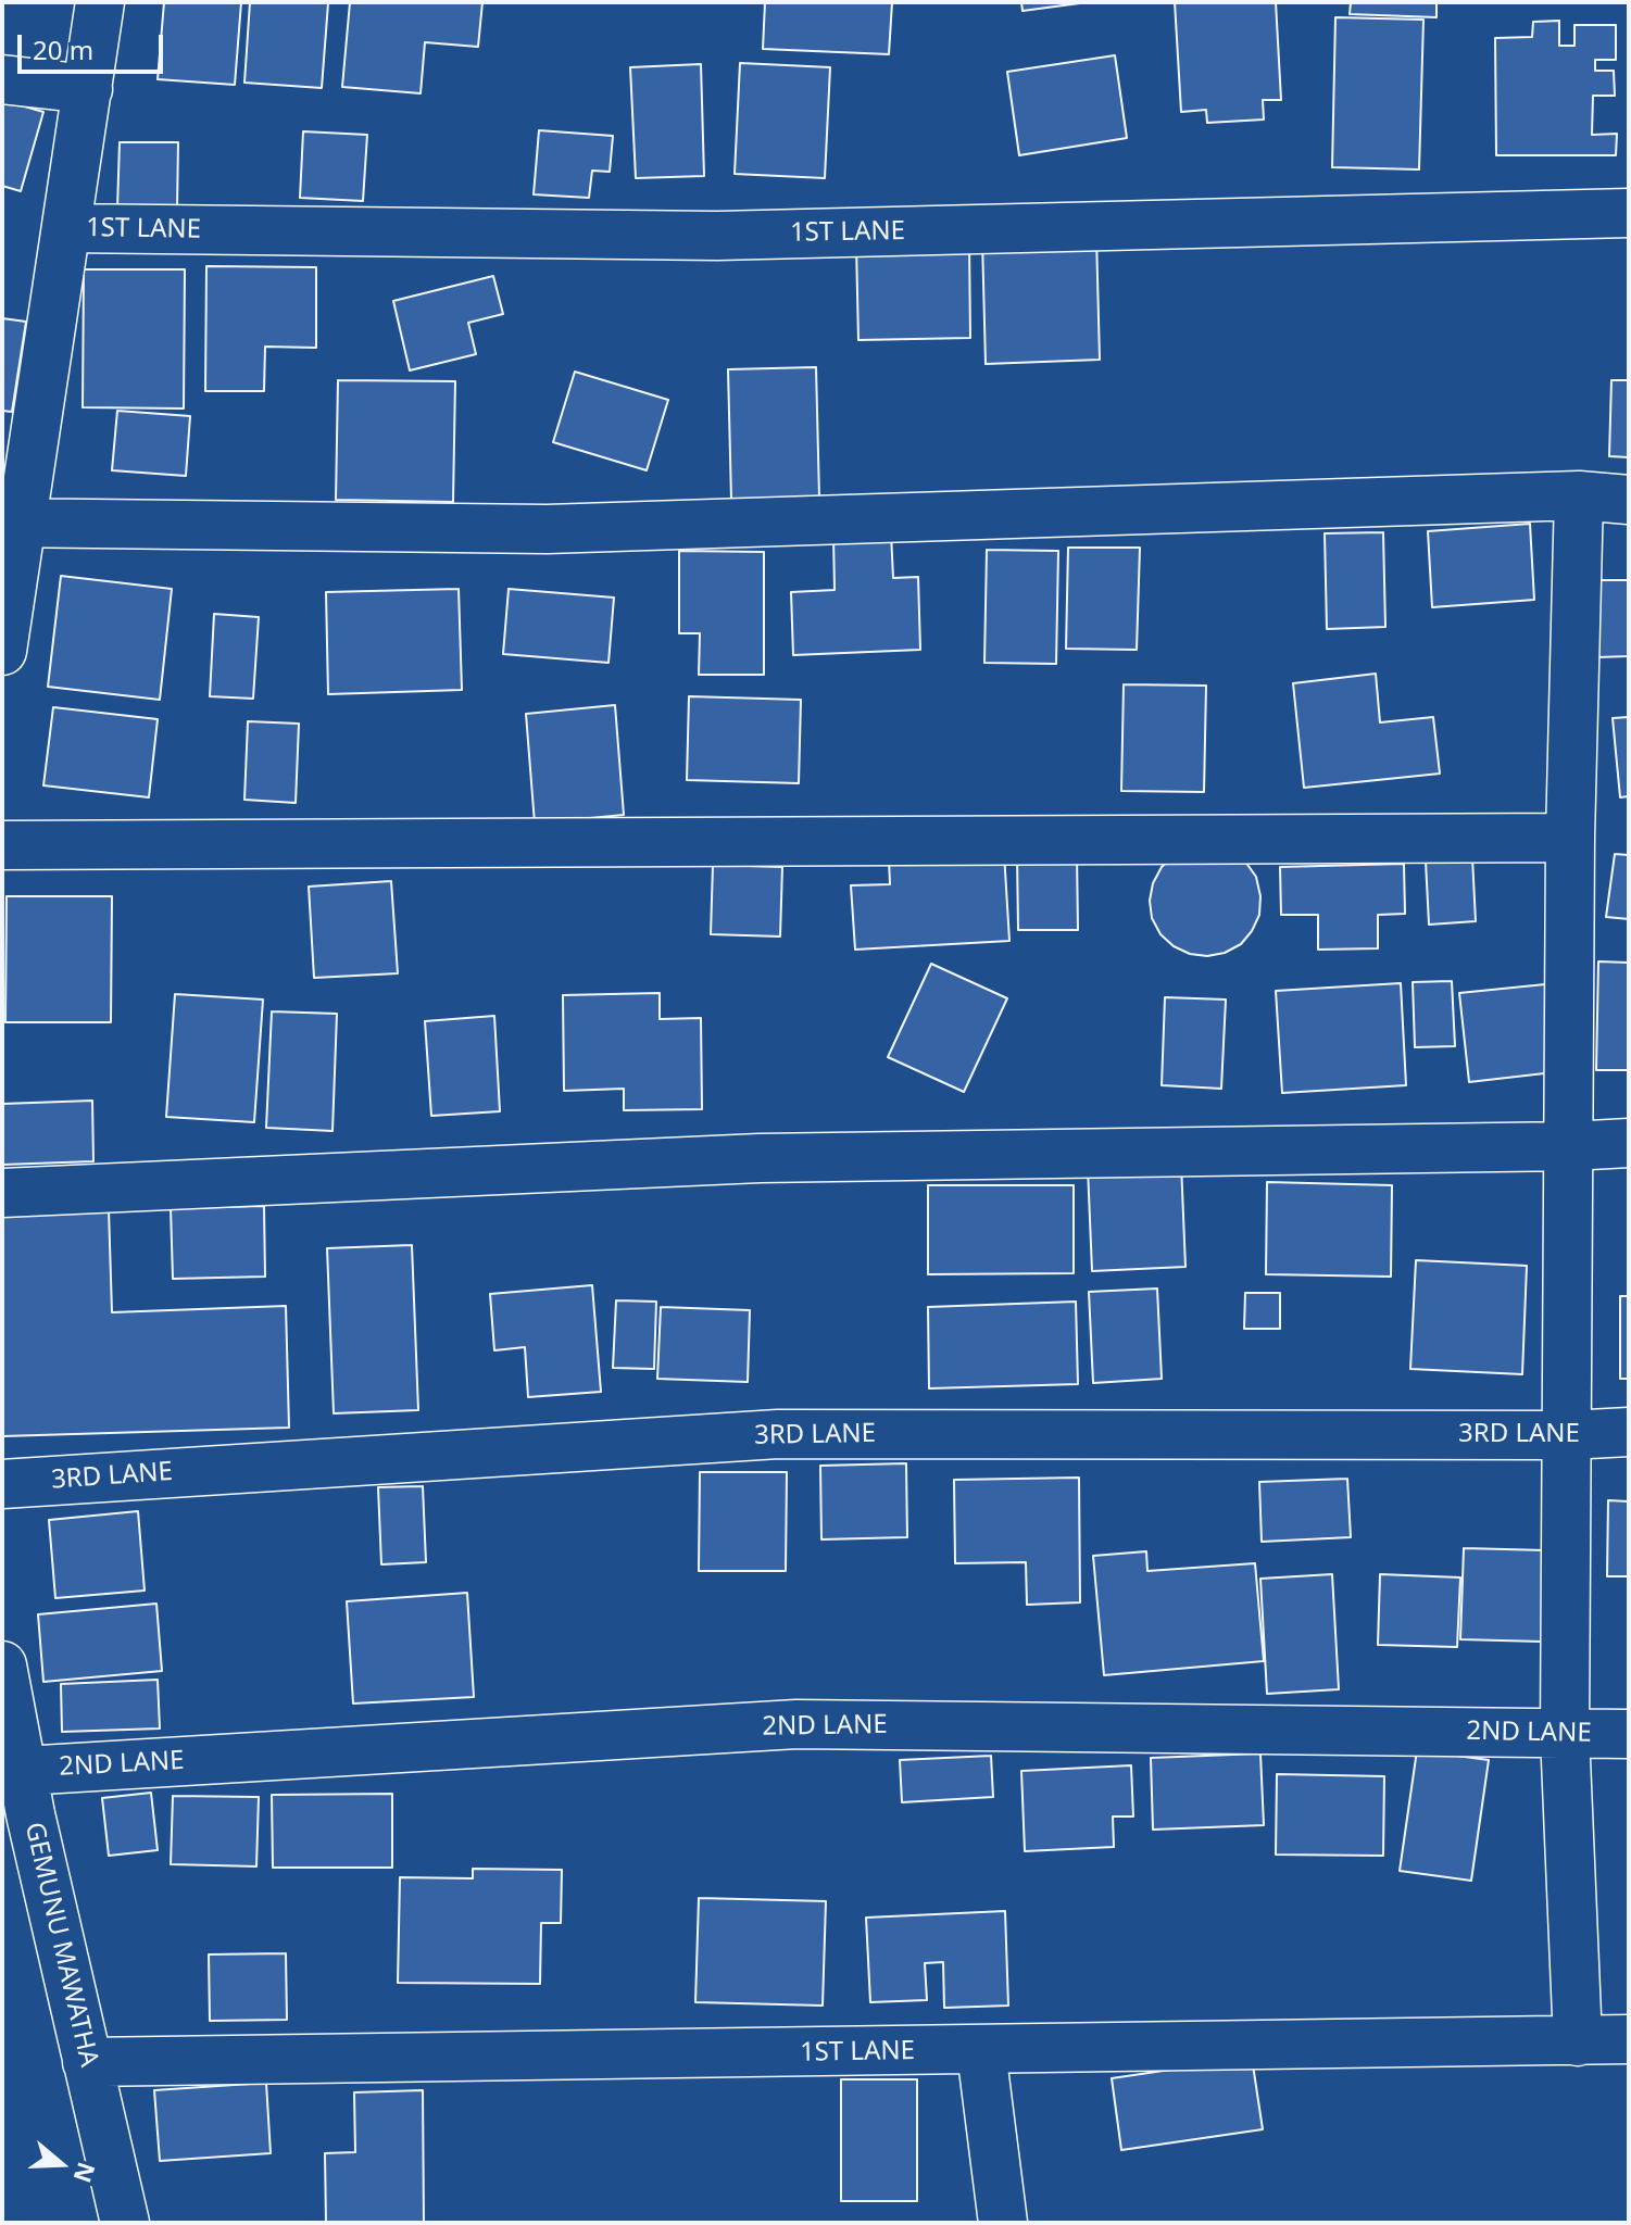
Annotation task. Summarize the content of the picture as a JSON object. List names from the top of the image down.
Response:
{
  "streets": {
    "street": [
      "1ST LANE",
      "3RD LANE",
      "2ND LANE",
      "GEMUNU MAWATHA"
    ]
  },
  "crossings": [
    ["1ST LANE", "GEMUNU MAWATHA"],
    ["2ND LANE", "GEMUNU MAWATHA"]
  ],
  "scale_bar": "20 m",
  "north": "right"
}
